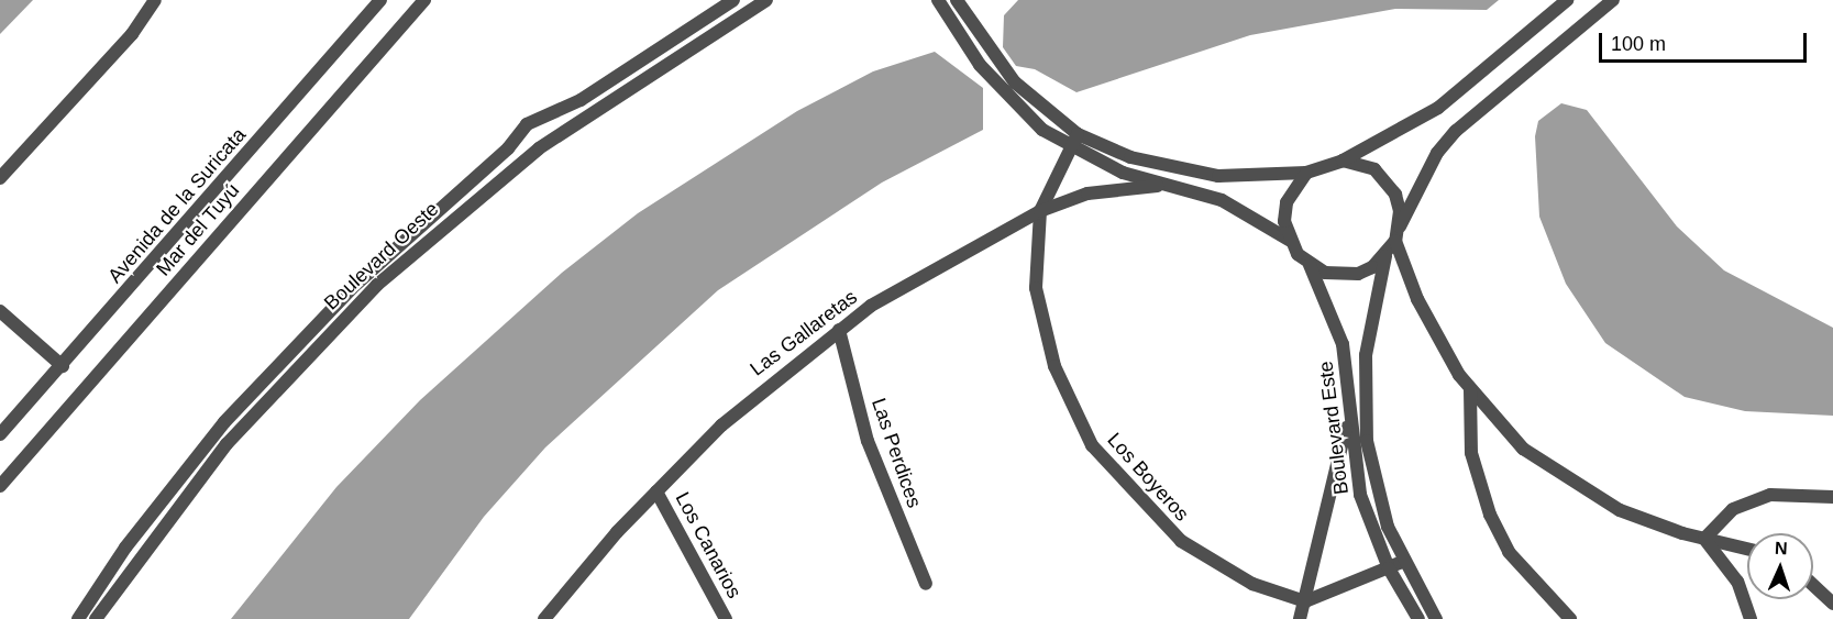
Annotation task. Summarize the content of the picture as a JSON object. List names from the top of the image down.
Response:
{
  "streets": {
    "street": [
      "Avenida de la Suricata",
      "Mar del Tuyú",
      "Boulevard Oeste",
      "Las Gallaretas",
      "Boulevard Este",
      "Las Perdices",
      "Los Boyeros",
      "Los Canarios"
    ]
  },
  "crossings": [
    ["Las Gallaretas", "Las Perdices"],
    ["Las Gallaretas", "Los Boyeros"],
    ["Las Gallaretas", "Los Canarios"]
  ],
  "scale_bar": "100 m",
  "north": "top"
}
